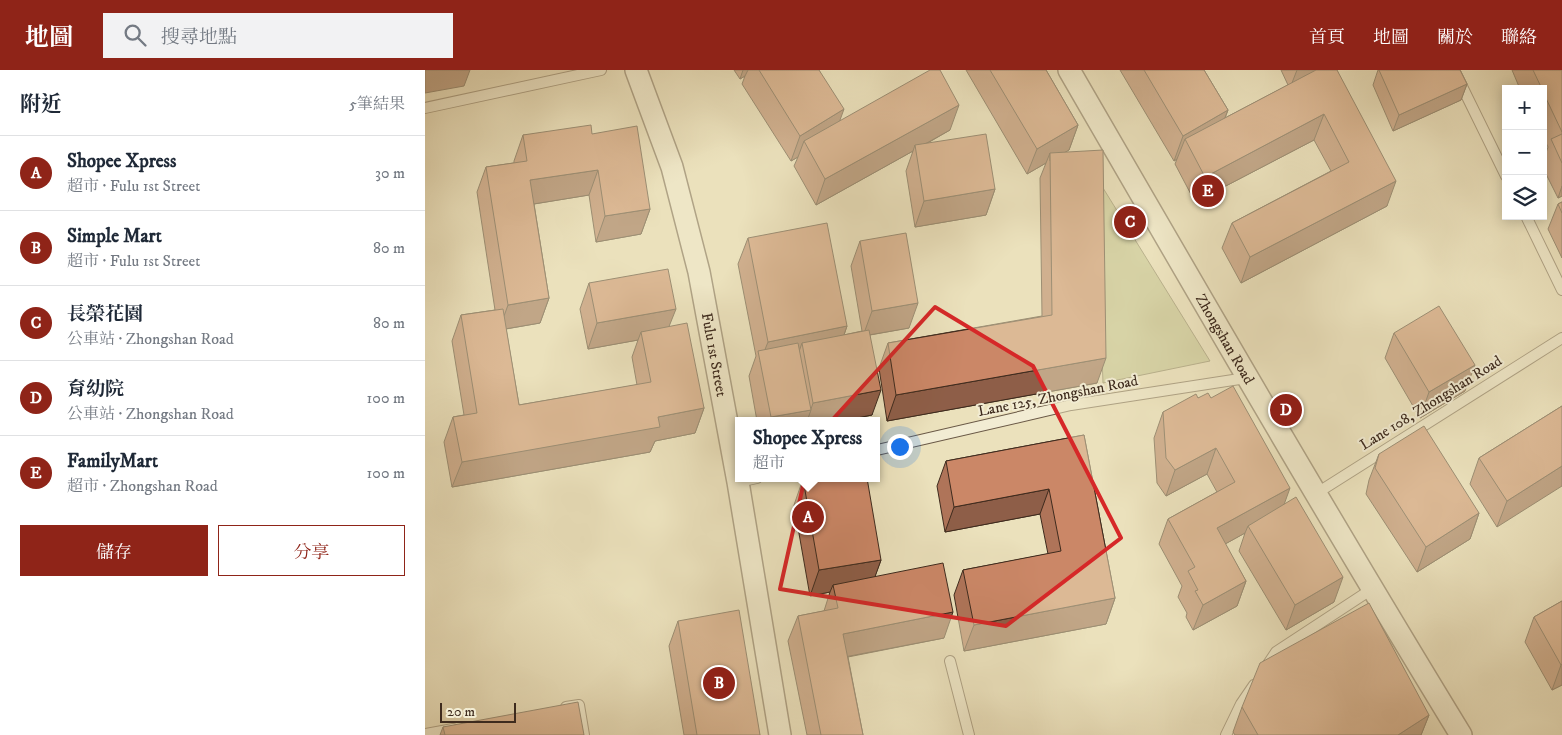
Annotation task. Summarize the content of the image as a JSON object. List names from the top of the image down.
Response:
{
  "streets": {
    "street": ["Zhongshan Road", "Fulu 1st Street"],
    "lane": ["Lane 125, Zhongshan Road", "Lane 108, Zhongshan Road"]
  },
  "crossings": [
    ["Zhongshan Road", "Lane 125, Zhongshan Road"],
    ["Zhongshan Road", "Lane 108, Zhongshan Road"]
  ],
  "scale_bar": "20 m",
  "page": {
    "header": "地圖",
    "search": "搜尋地點",
    "nav": [
      "首頁",
      "地圖",
      "關於",
      "聯絡"
    ],
    "heading": ["附近", "5筆結果"],
    "map_buttons": ["+", "−"],
    "list": [
      {
        "mark": "A",
        "name": "Shopee Xpress",
        "note": "超市 · Fulu 1st Street",
        "value": "30 m"
      },
      {
        "mark": "B",
        "name": "Simple Mart",
        "note": "超市 · Fulu 1st Street",
        "value": "80 m"
      },
      {
        "mark": "C",
        "name": "長榮花園",
        "note": "公車站 · Zhongshan Road",
        "value": "80 m"
      },
      {
        "mark": "D",
        "name": "育幼院",
        "note": "公車站 · Zhongshan Road",
        "value": "100 m"
      },
      {
        "mark": "E",
        "name": "FamilyMart",
        "note": "超市 · Zhongshan Road",
        "value": "100 m"
      }
    ],
    "pins": [
      "E",
      "C",
      "D",
      "A",
      "B"
    ],
    "popup": ["Shopee Xpress", "超市"],
    "buttons": ["儲存", "分享"],
    "scale": "20 m"
  }
}
